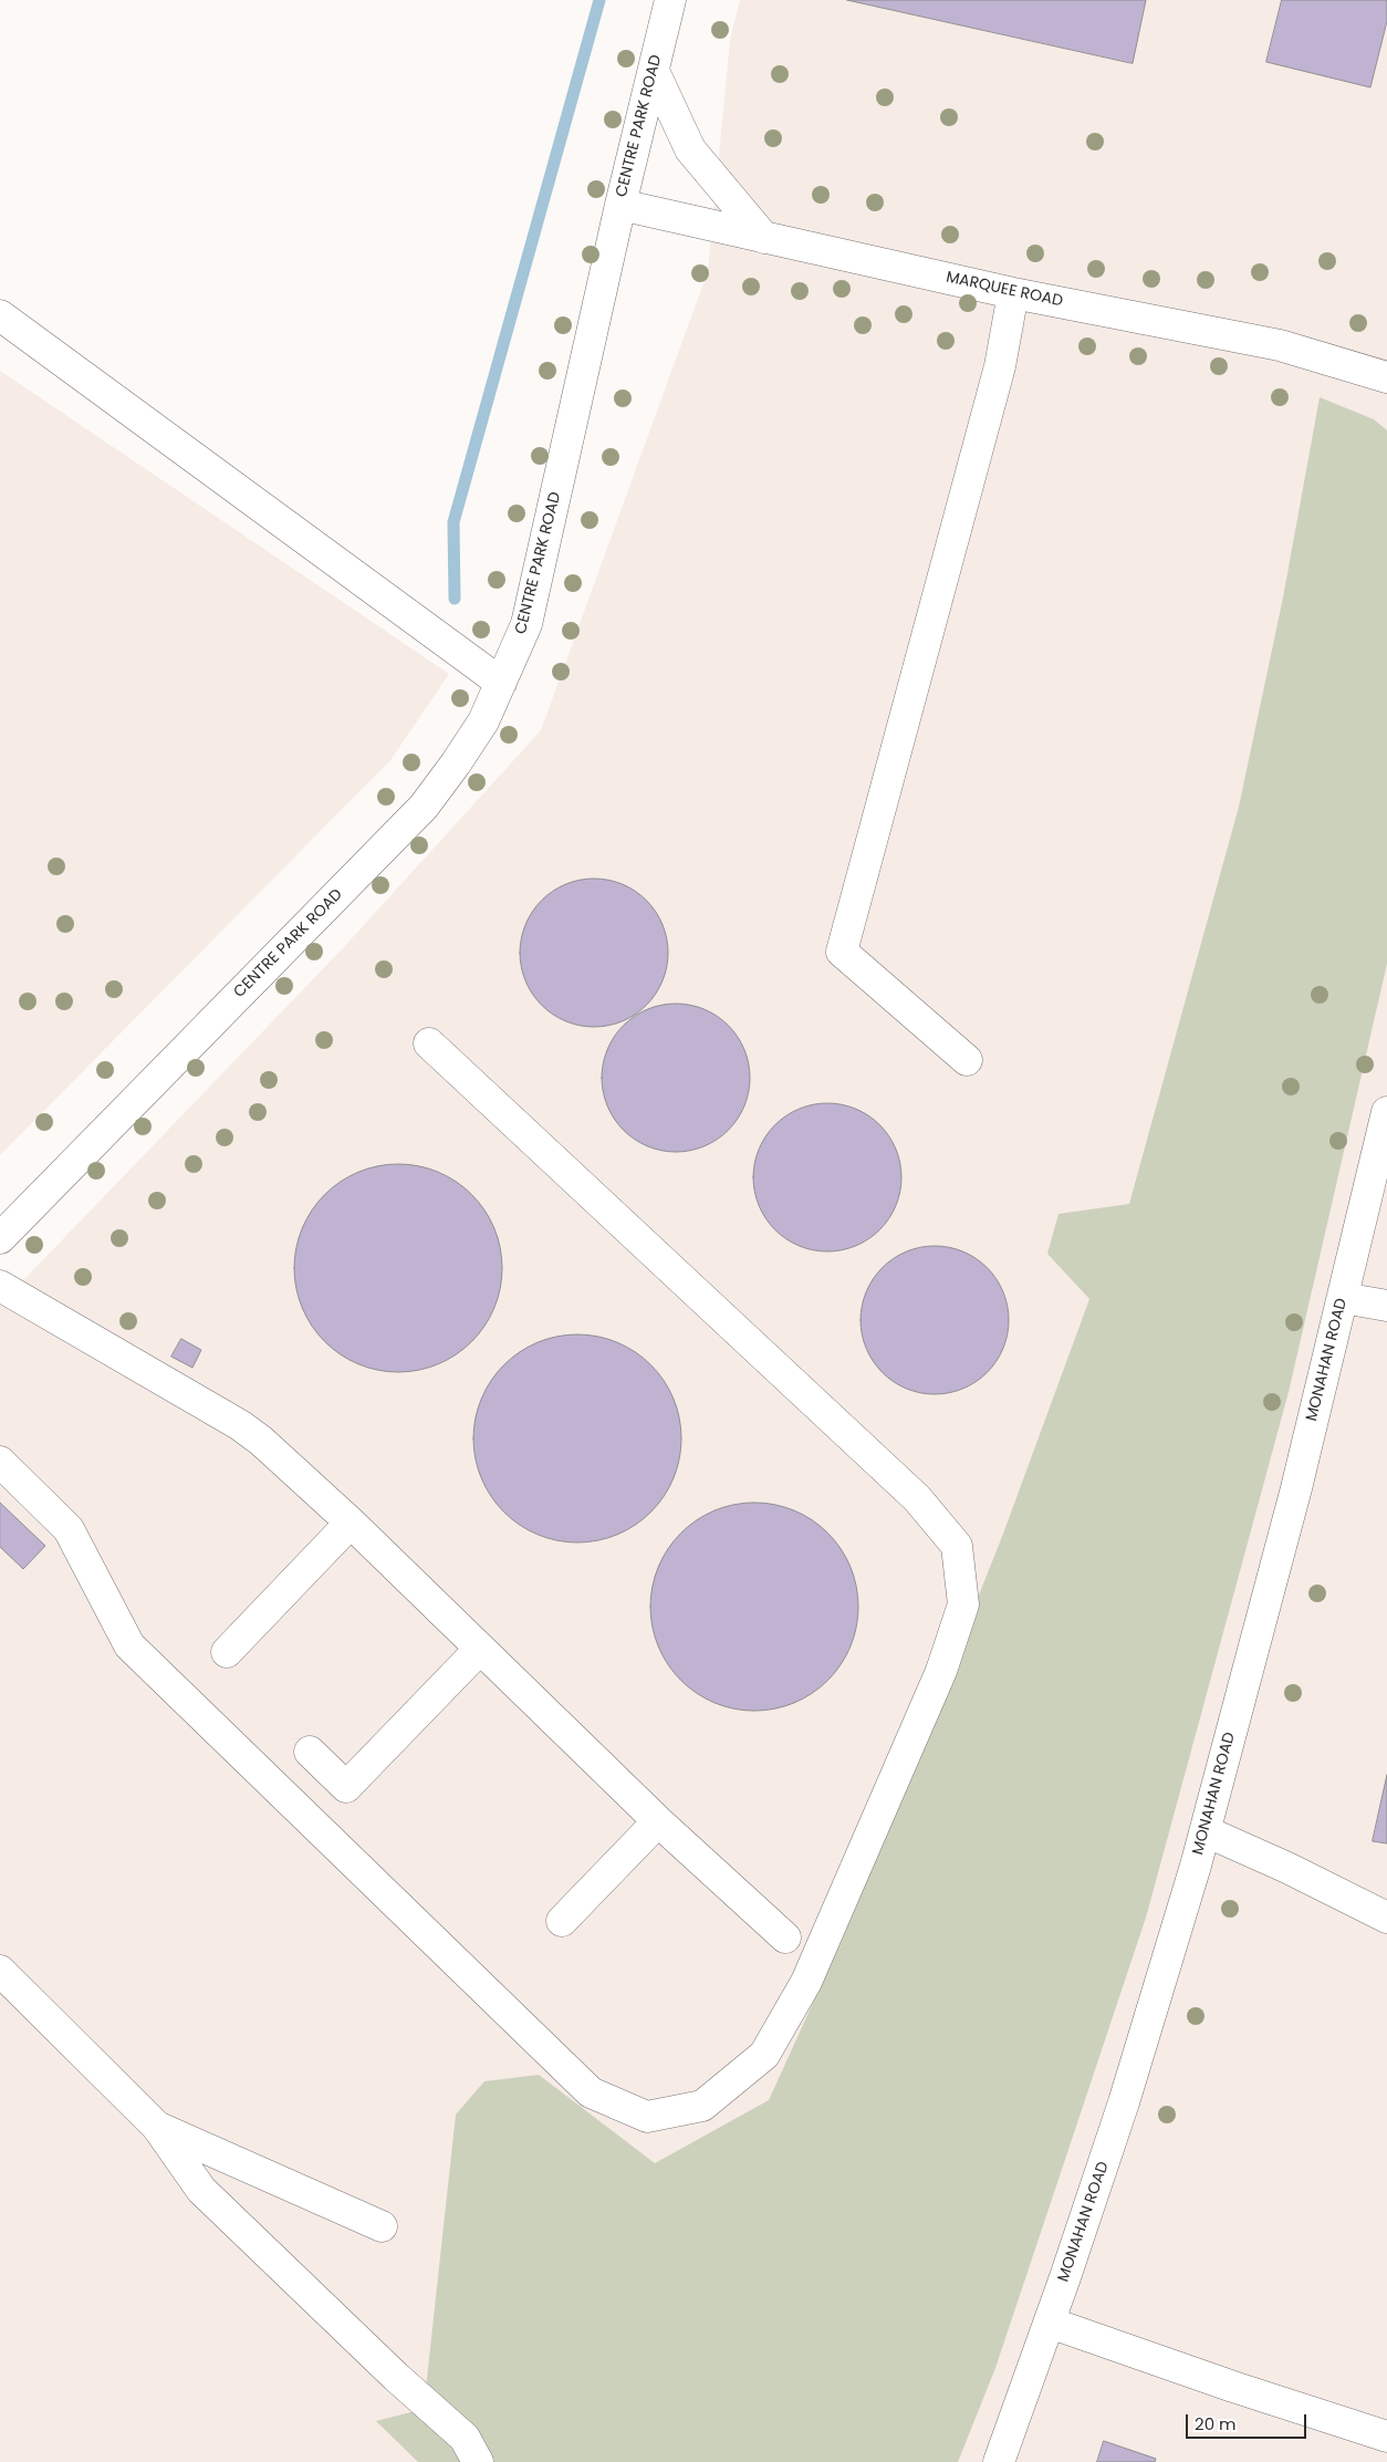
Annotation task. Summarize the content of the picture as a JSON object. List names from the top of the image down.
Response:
{
  "streets": {
    "street": ["CENTRE PARK ROAD", "MARQUEE ROAD", "MONAHAN ROAD"]
  },
  "crossings": [
    ["CENTRE PARK ROAD", "MARQUEE ROAD"]
  ],
  "scale_bar": "20 m"
}
